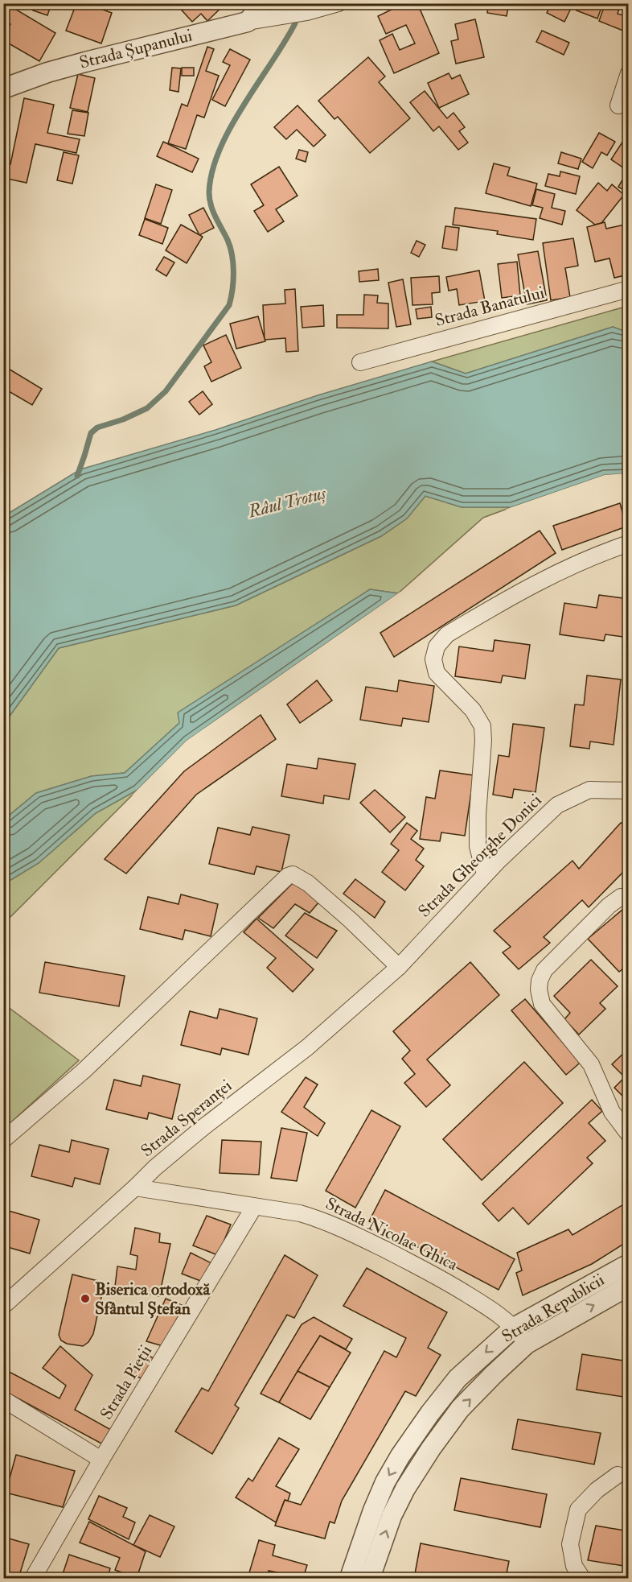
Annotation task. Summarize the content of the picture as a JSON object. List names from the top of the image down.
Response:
{
  "streets": {
    "street": [
      "Strada Șupanului",
      "Strada Banatului",
      "Strada Gheorghe Donici",
      "Strada Speranței",
      "Strada Nicolae Ghica",
      "Strada Republicii",
      "Strada Pieții"
    ]
  },
  "crossings": [
    ["Strada Gheorghe Donici", "Strada Speranței"],
    ["Strada Speranței", "Strada Nicolae Ghica"],
    ["Strada Nicolae Ghica", "Strada Republicii"],
    ["Strada Nicolae Ghica", "Strada Pieții"]
  ],
  "water": ["Râul Trotuș"],
  "places": ["Biserica ortodoxă Sfântul Ștefan"]
}
